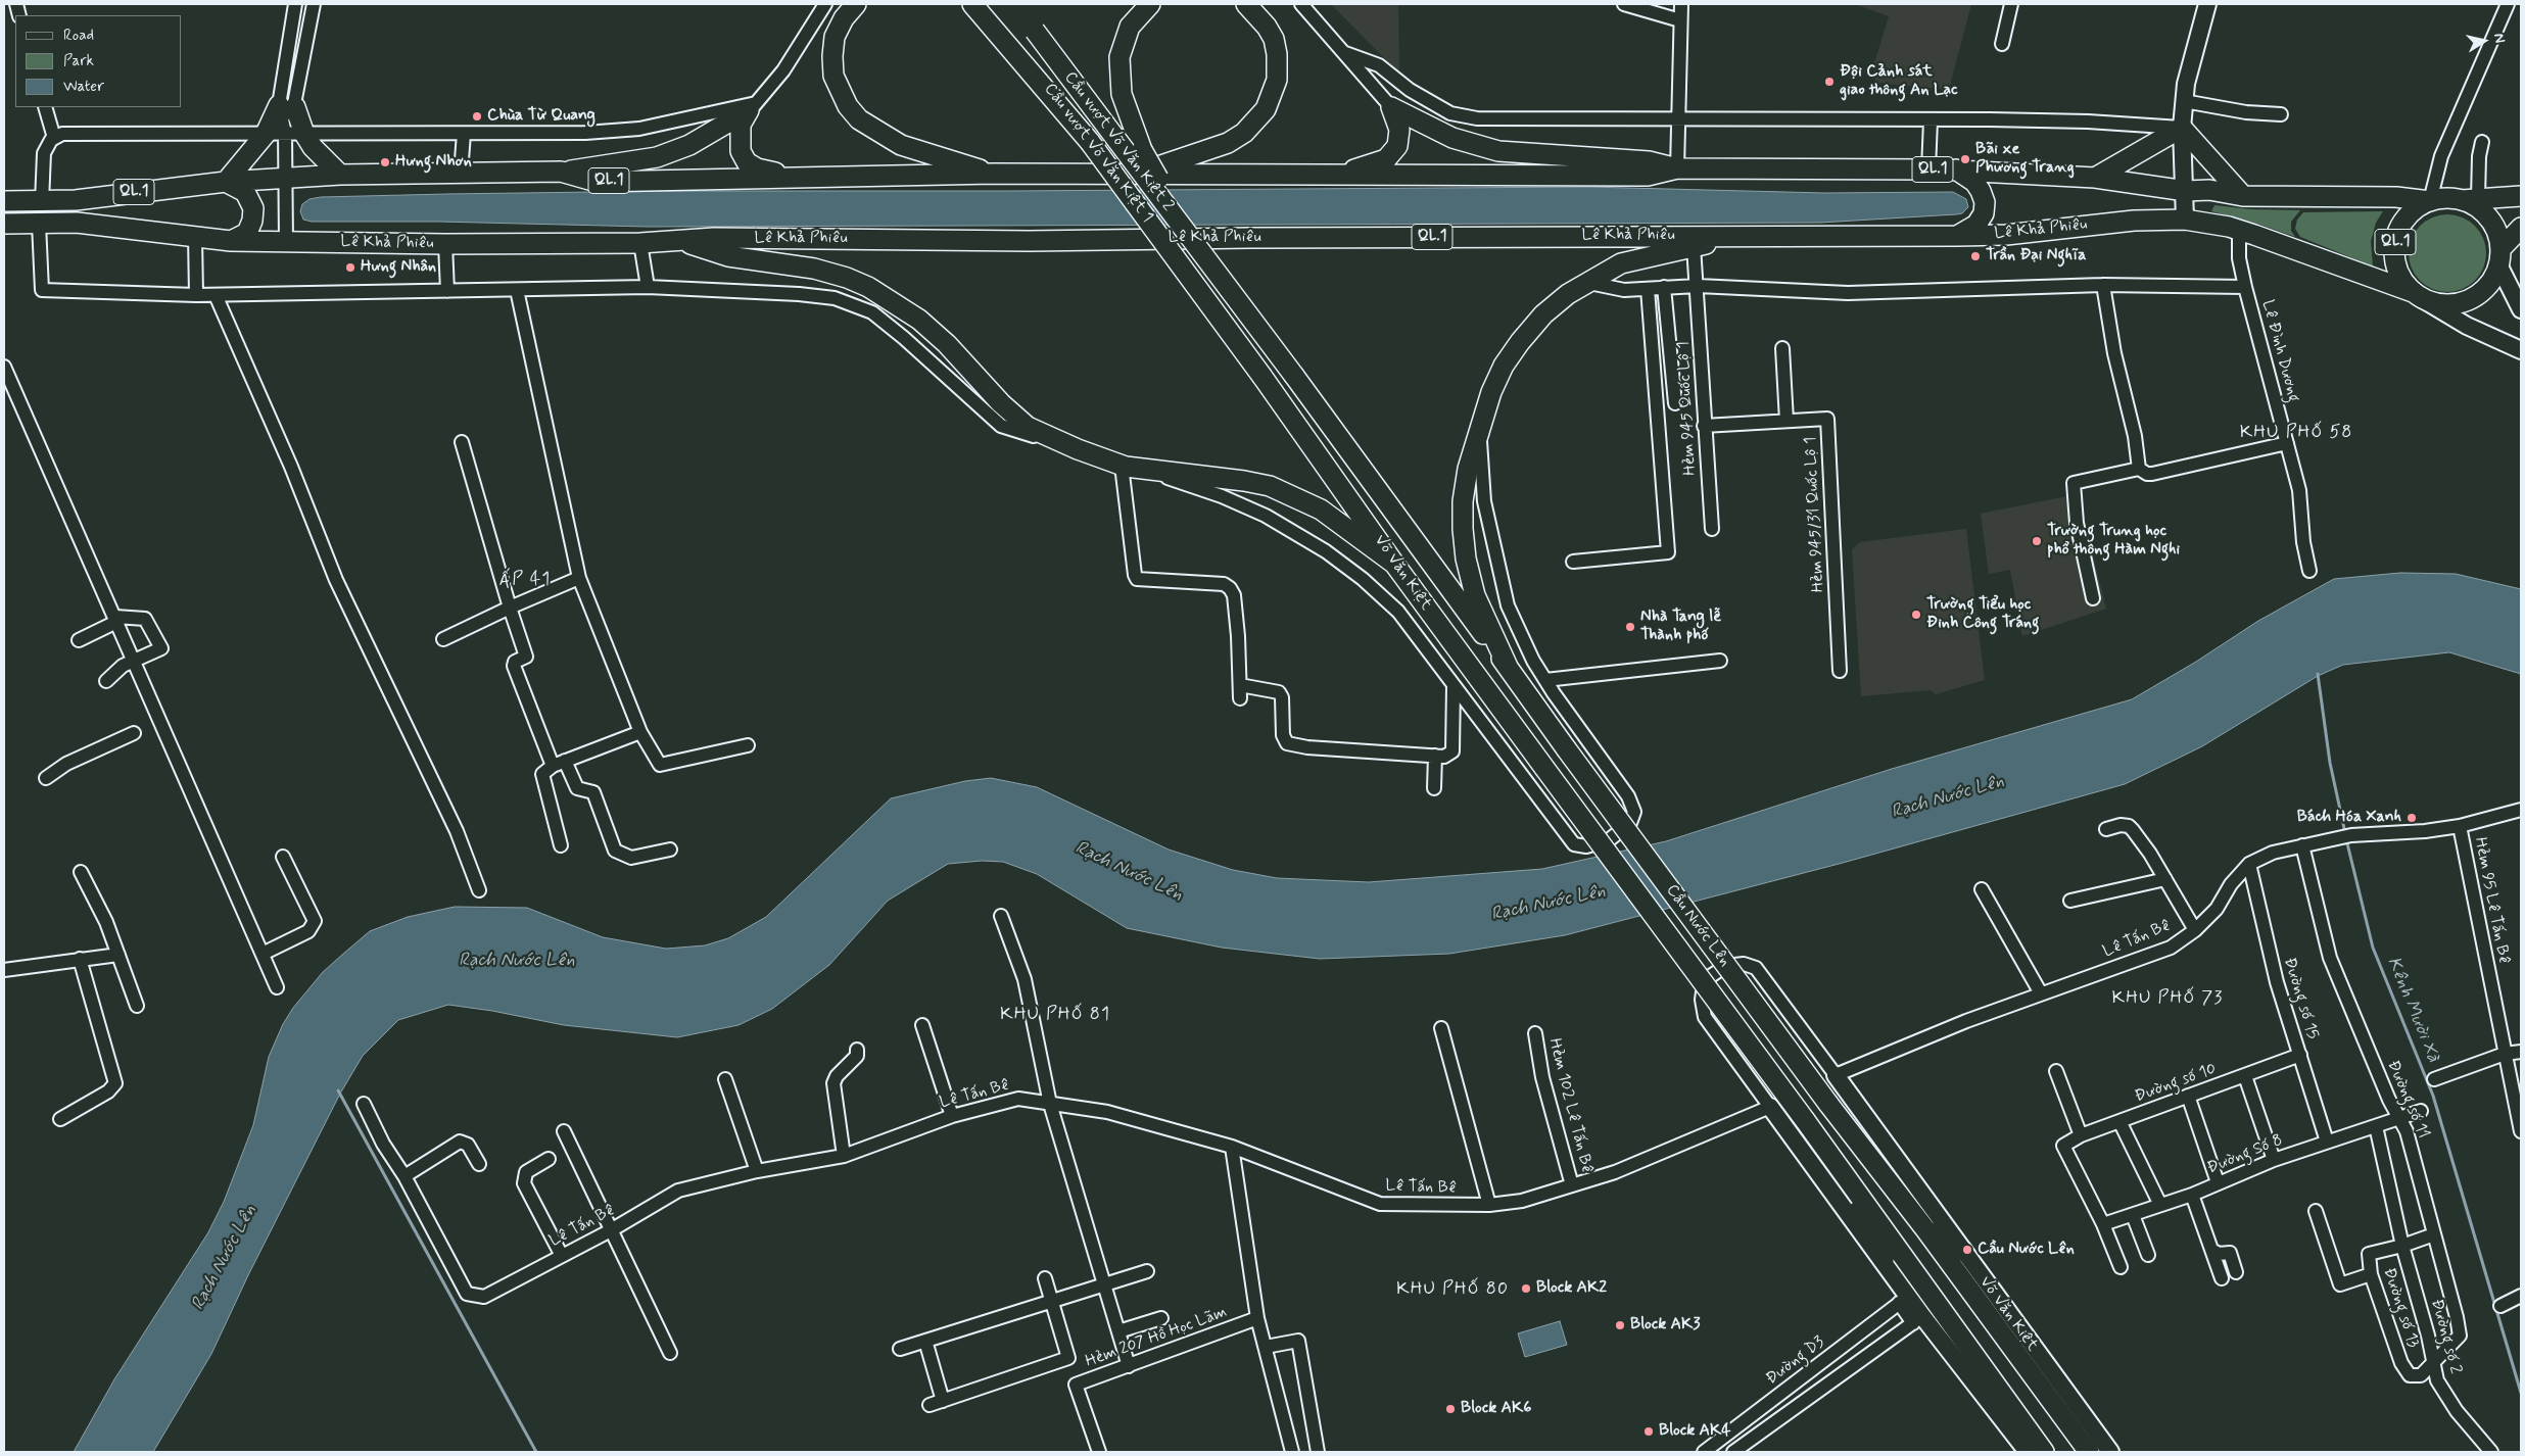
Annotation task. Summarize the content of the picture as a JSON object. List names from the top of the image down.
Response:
{
  "streets": {
    "highway": [
      "Cầu vượt Võ Văn Kiệt 2",
      "Cầu vượt Võ Văn Kiệt 1",
      "QL.1",
      "Lê Khả Phiêu",
      "Võ Văn Kiệt",
      "Cầu Nước Lên"
    ],
    "street": [
      "Lê Đình Dương",
      "Hẻm 945 Quốc Lộ 1",
      "Hẻm 945/31 Quốc Lộ 1",
      "Hẻm 95 Lê Tấn Bê",
      "Lê Tấn Bê",
      "Đường số 15",
      "Đường số 10",
      "Đường số 11",
      "Hẻm 102 Lê Tấn Bê",
      "Đường Số 8",
      "Đường số 13",
      "Đường số 2",
      "Hẻm 207 Hồ Học Lãm",
      "Đường D3"
    ]
  },
  "crossings": [
    ["Cầu vượt Võ Văn Kiệt 2", "Võ Văn Kiệt"],
    ["Cầu vượt Võ Văn Kiệt 1", "Võ Văn Kiệt"],
    ["QL.1", "Lê Khả Phiêu"],
    ["Lê Khả Phiêu", "Lê Đình Dương"],
    ["Hẻm 945 Quốc Lộ 1", "Hẻm 945/31 Quốc Lộ 1"],
    ["Võ Văn Kiệt", "Cầu Nước Lên"],
    ["Võ Văn Kiệt", "Lê Tấn Bê"],
    ["Hẻm 95 Lê Tấn Bê", "Lê Tấn Bê"],
    ["Lê Tấn Bê", "Đường số 15"],
    ["Lê Tấn Bê", "Đường số 11"],
    ["Lê Tấn Bê", "Hẻm 102 Lê Tấn Bê"],
    ["Đường số 15", "Đường số 10"],
    ["Đường số 15", "Đường Số 8"],
    ["Đường số 10", "Đường Số 8"],
    ["Đường số 11", "Đường Số 8"],
    ["Đường số 11", "Đường số 13"],
    ["Đường số 11", "Đường số 2"],
    ["Đường Số 8", "Đường số 13"],
    ["Đường số 13", "Đường số 2"]
  ],
  "districts": [
    "KHU PHỐ 58",
    "ẤP 41",
    "KHU PHỐ 73",
    "KHU PHỐ 81",
    "KHU PHỐ 80"
  ],
  "water": ["Rạch Nước Lên", "Kênh Mười Xà"],
  "places": [
    "Đội Cảnh sát giao thông An Lạc",
    "Chùa Từ Quang",
    "Bãi xe Phương Trang",
    "Hưng Nhơn",
    "Trần Đại Nghĩa",
    "Hưng Nhân",
    "Trường Trung học phổ thông Hàm Nghi",
    "Trường Tiểu học Đinh Công Tráng",
    "Nhà Tang lễ Thành phố",
    "Bách Hóa Xanh",
    "Cầu Nước Lên",
    "Block AK2",
    "Block AK3",
    "Block AK6",
    "Block AK4"
  ],
  "legend": ["Road", "Park", "Water"],
  "north": "right"
}
